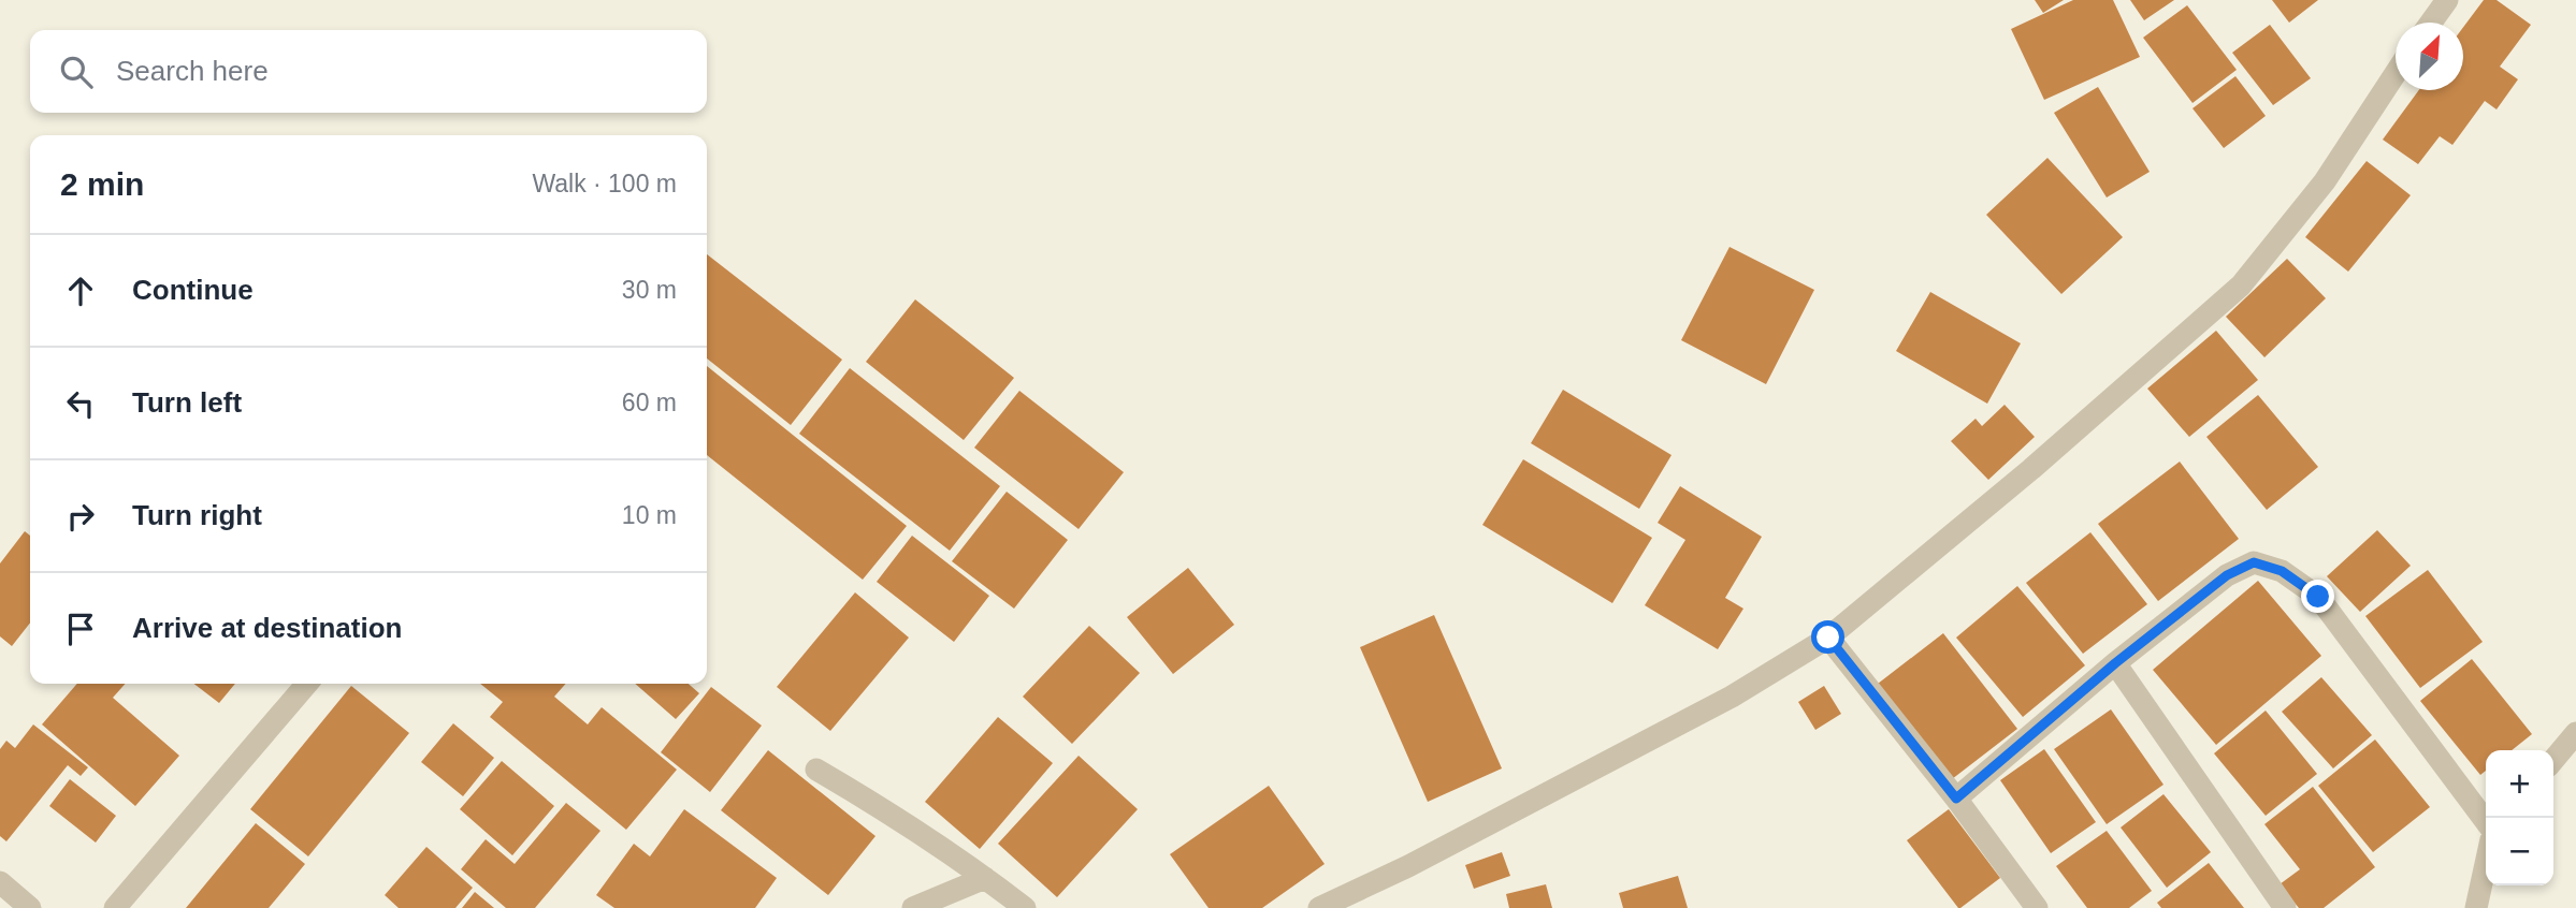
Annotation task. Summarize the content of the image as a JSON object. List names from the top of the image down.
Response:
{
  "north": "top right",
  "page": {
    "search": "Search here",
    "heading": ["2 min", "Walk · 100 m"],
    "list": [
      ["Continue", "30 m"],
      ["Turn left", "60 m"],
      ["Turn right", "10 m"],
      "Arrive at destination"
    ],
    "map_buttons": ["+", "−"]
  }
}
